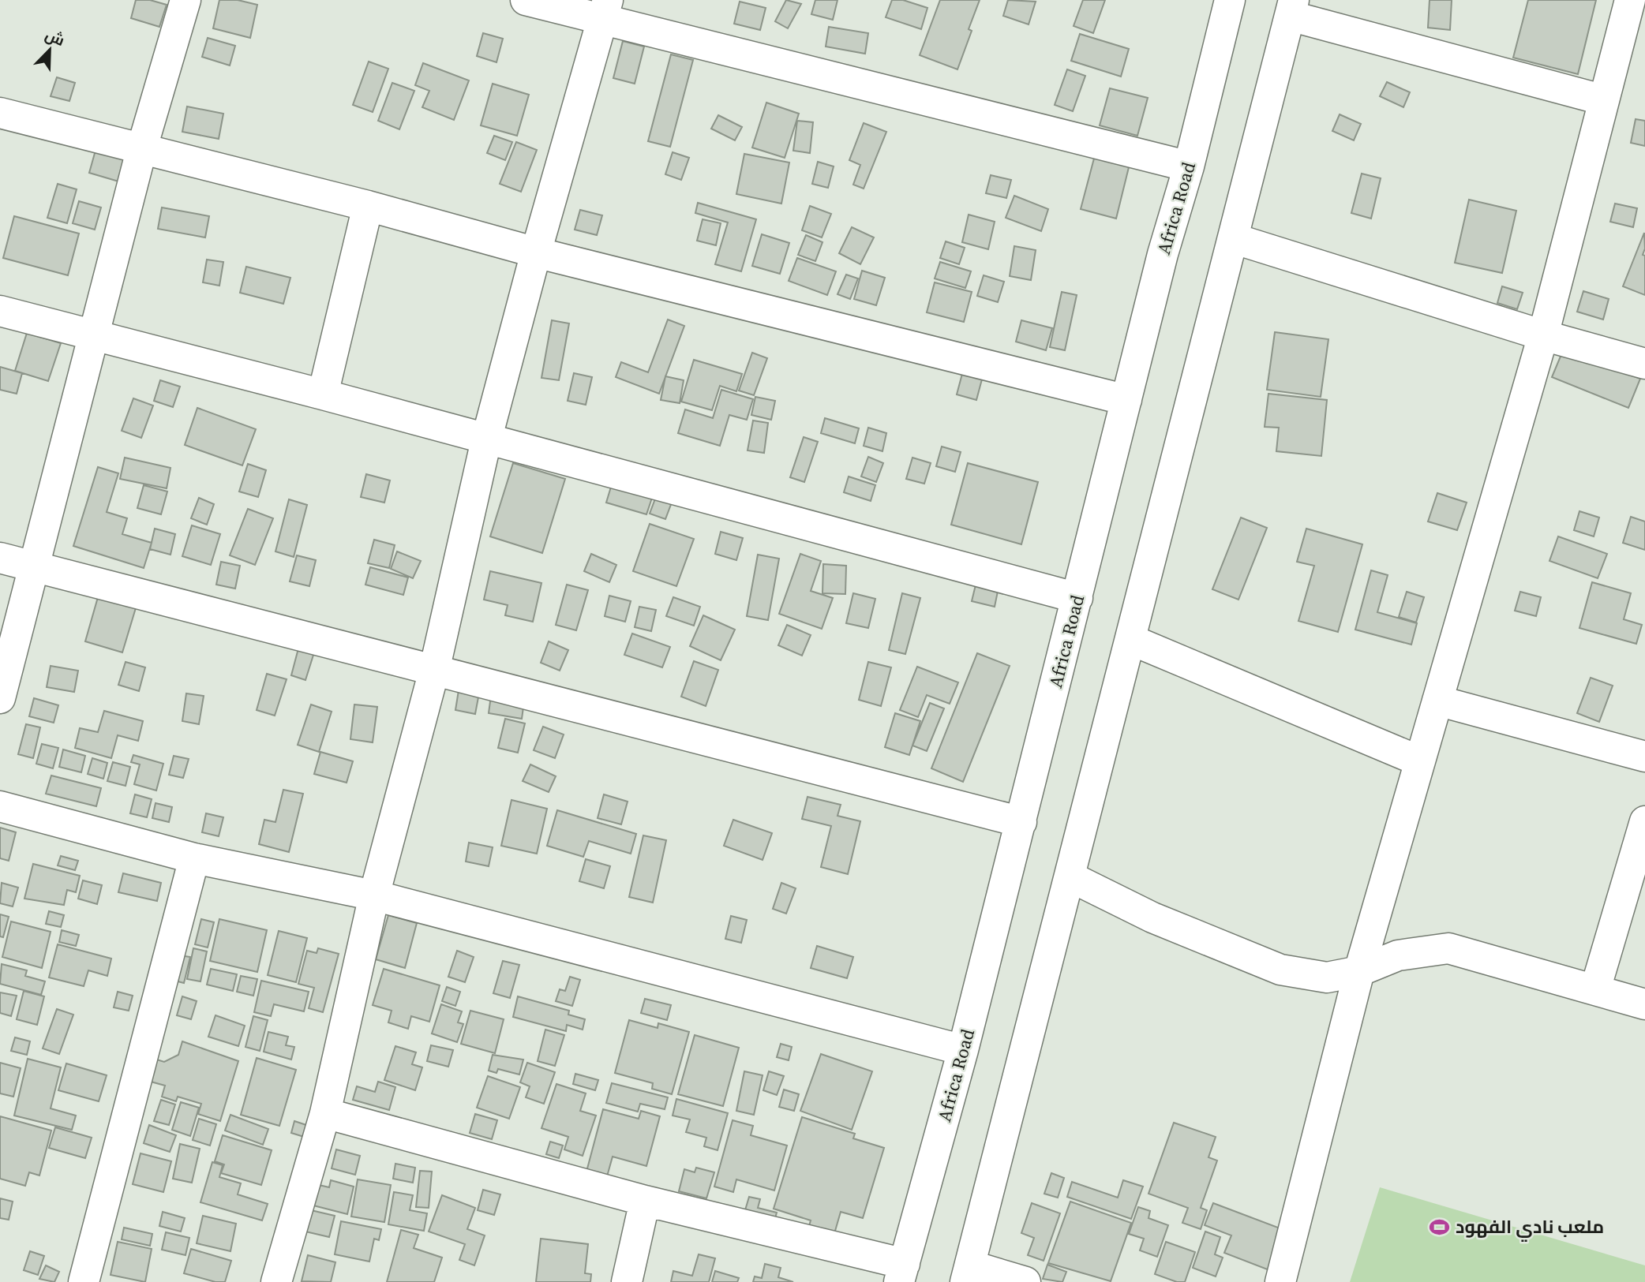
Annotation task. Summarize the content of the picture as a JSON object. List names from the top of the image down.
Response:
{
  "streets": {
    "street": ["Africa Road"]
  },
  "places": {
    "sports": ["ملعب نادي الفهود"]
  },
  "north": "top right"
}
